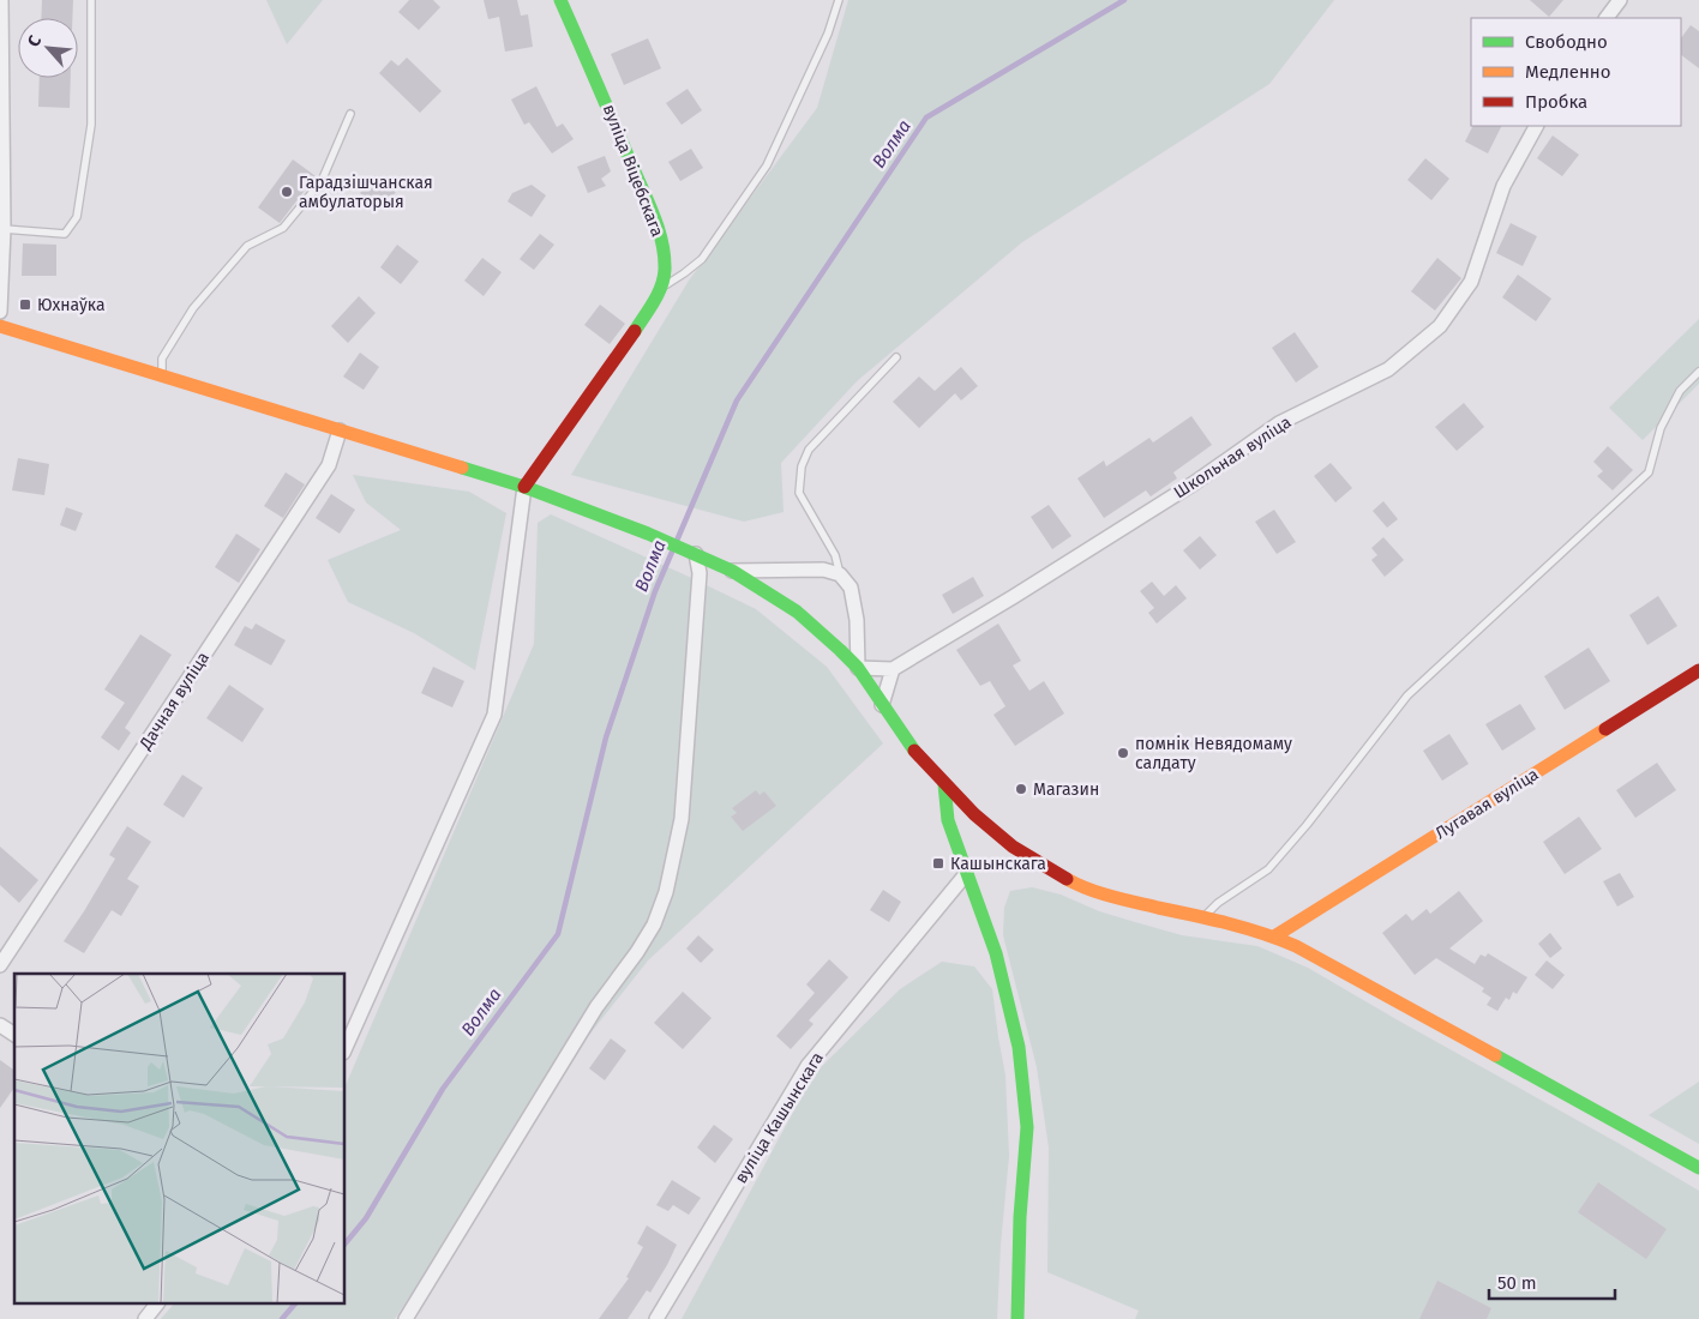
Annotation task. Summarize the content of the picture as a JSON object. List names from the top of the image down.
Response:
{
  "streets": {
    "main road": ["вуліца Віцебскага", "Лугавая вуліца"],
    "street": ["Школьная вуліца", "Дачная вуліца", "вуліца Кашынскага"]
  },
  "water": ["Волма"],
  "places": {
    "other": ["Гарадзішчанская амбулаторыя", "помнік Невядомаму салдату", "Магазин"],
    "transit": ["Юхнаўка", "Кашынскага"]
  },
  "legend": ["Свободно", "Медленно", "Пробка"],
  "scale_bar": "50 m",
  "north": "top left"
}
